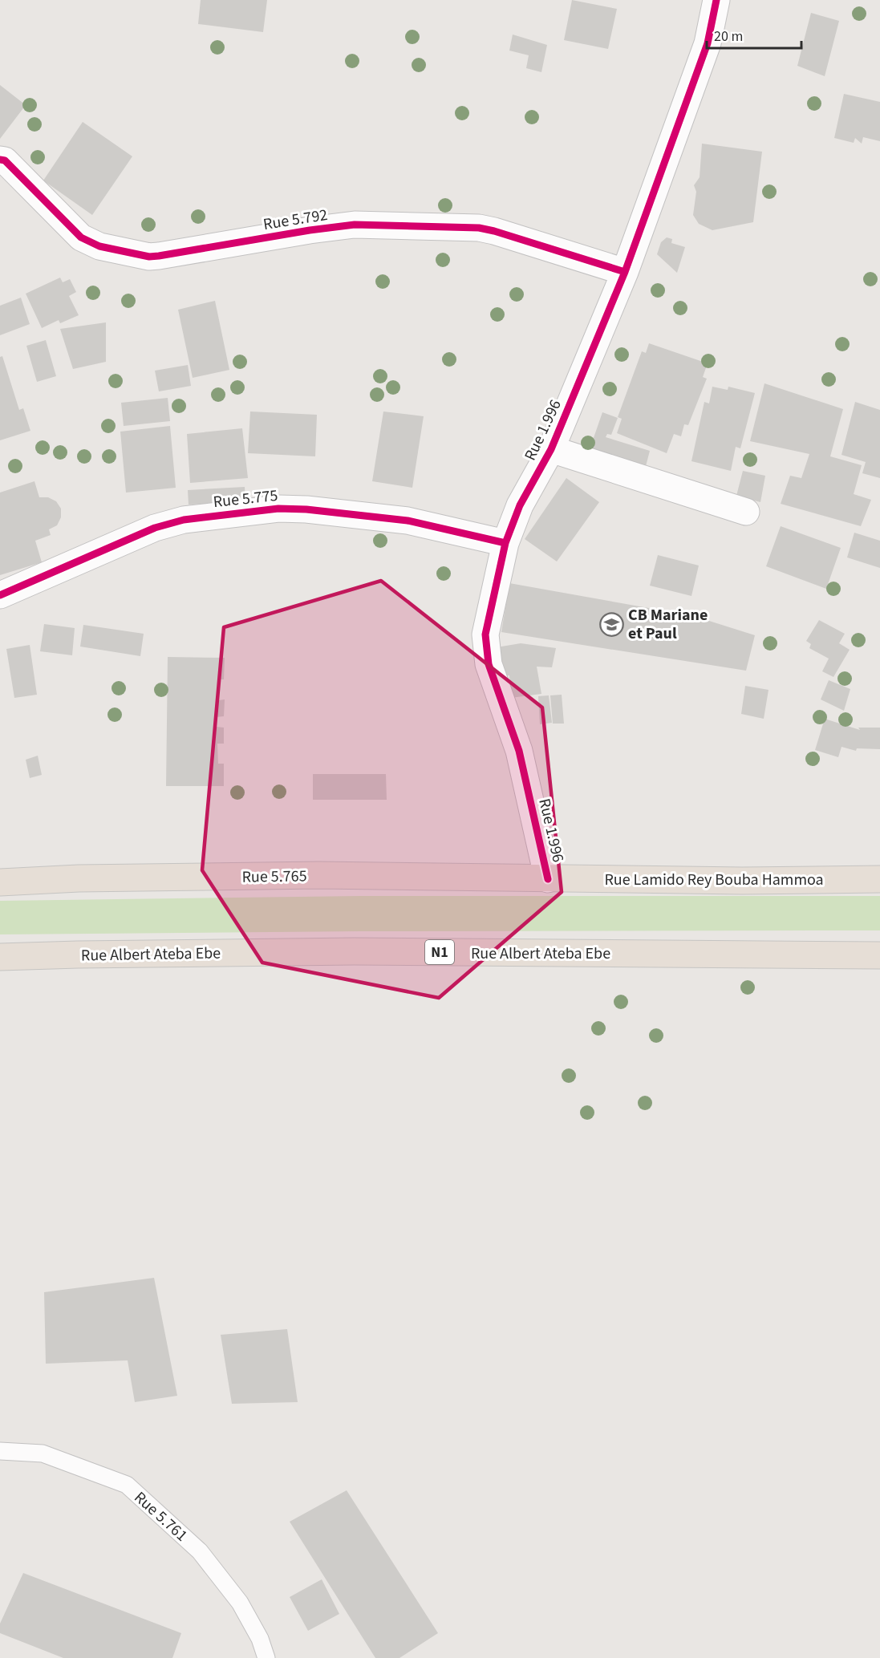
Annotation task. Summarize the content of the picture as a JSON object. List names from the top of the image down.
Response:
{
  "streets": {
    "highway": [
      "Rue 5.765",
      "Rue Lamido Rey Bouba Hammoa",
      "N1",
      "Rue Albert Ateba Ebe"
    ],
    "street": ["Rue 5.792", "Rue 1.996", "Rue 5.775"],
    "lane": ["Rue 5.761"]
  },
  "crossings": [
    ["Rue 5.792", "Rue 1.996"],
    ["Rue 1.996", "Rue 5.775"],
    ["Rue 1.996", "Rue 5.765"],
    ["Rue 1.996", "Rue Lamido Rey Bouba Hammoa"],
    ["Rue 5.765", "Rue Lamido Rey Bouba Hammoa"]
  ],
  "places": {
    "school or university": ["CB Mariane et Paul"]
  },
  "scale_bar": "20 m"
}
